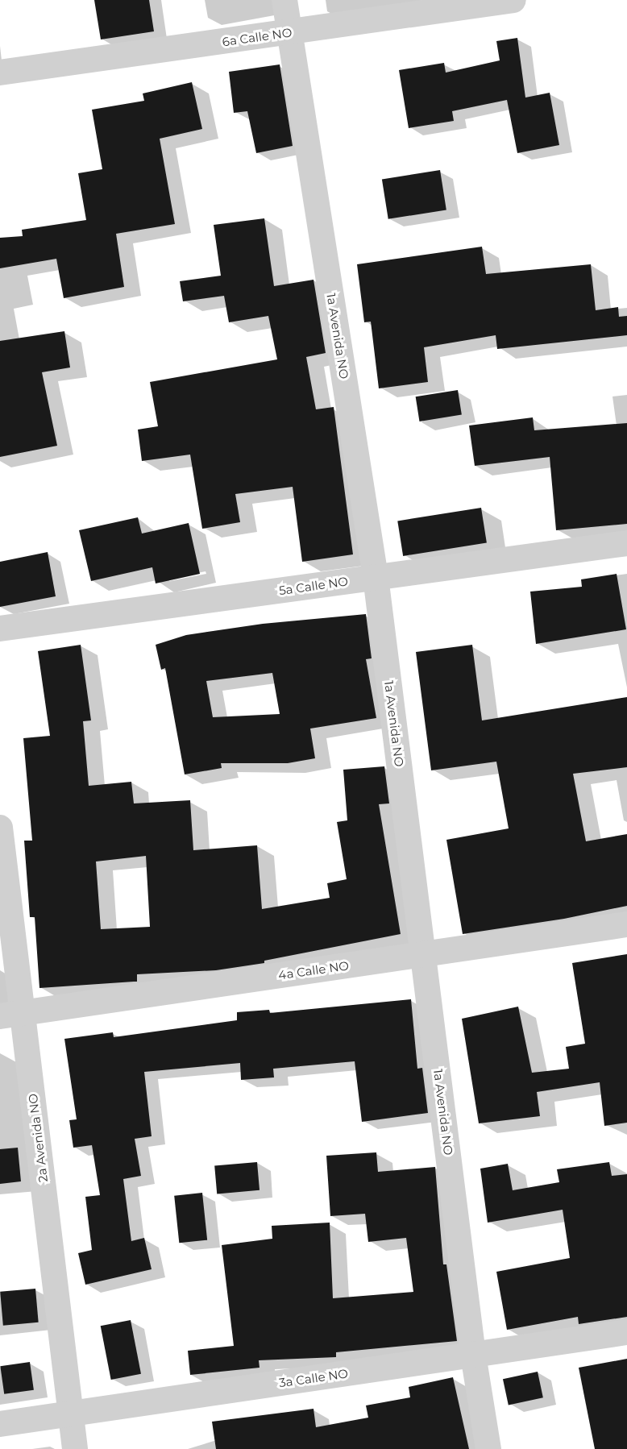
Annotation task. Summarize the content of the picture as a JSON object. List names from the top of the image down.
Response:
{
  "streets": {
    "street": [
      "6a Calle NO",
      "1a Avenida NO",
      "5a Calle NO",
      "4a Calle NO",
      "2a Avenida NO",
      "3a Calle NO"
    ]
  },
  "crossings": [
    ["6a Calle NO", "1a Avenida NO"],
    ["1a Avenida NO", "5a Calle NO"],
    ["1a Avenida NO", "4a Calle NO"],
    ["1a Avenida NO", "3a Calle NO"],
    ["4a Calle NO", "2a Avenida NO"],
    ["2a Avenida NO", "3a Calle NO"]
  ]
}
